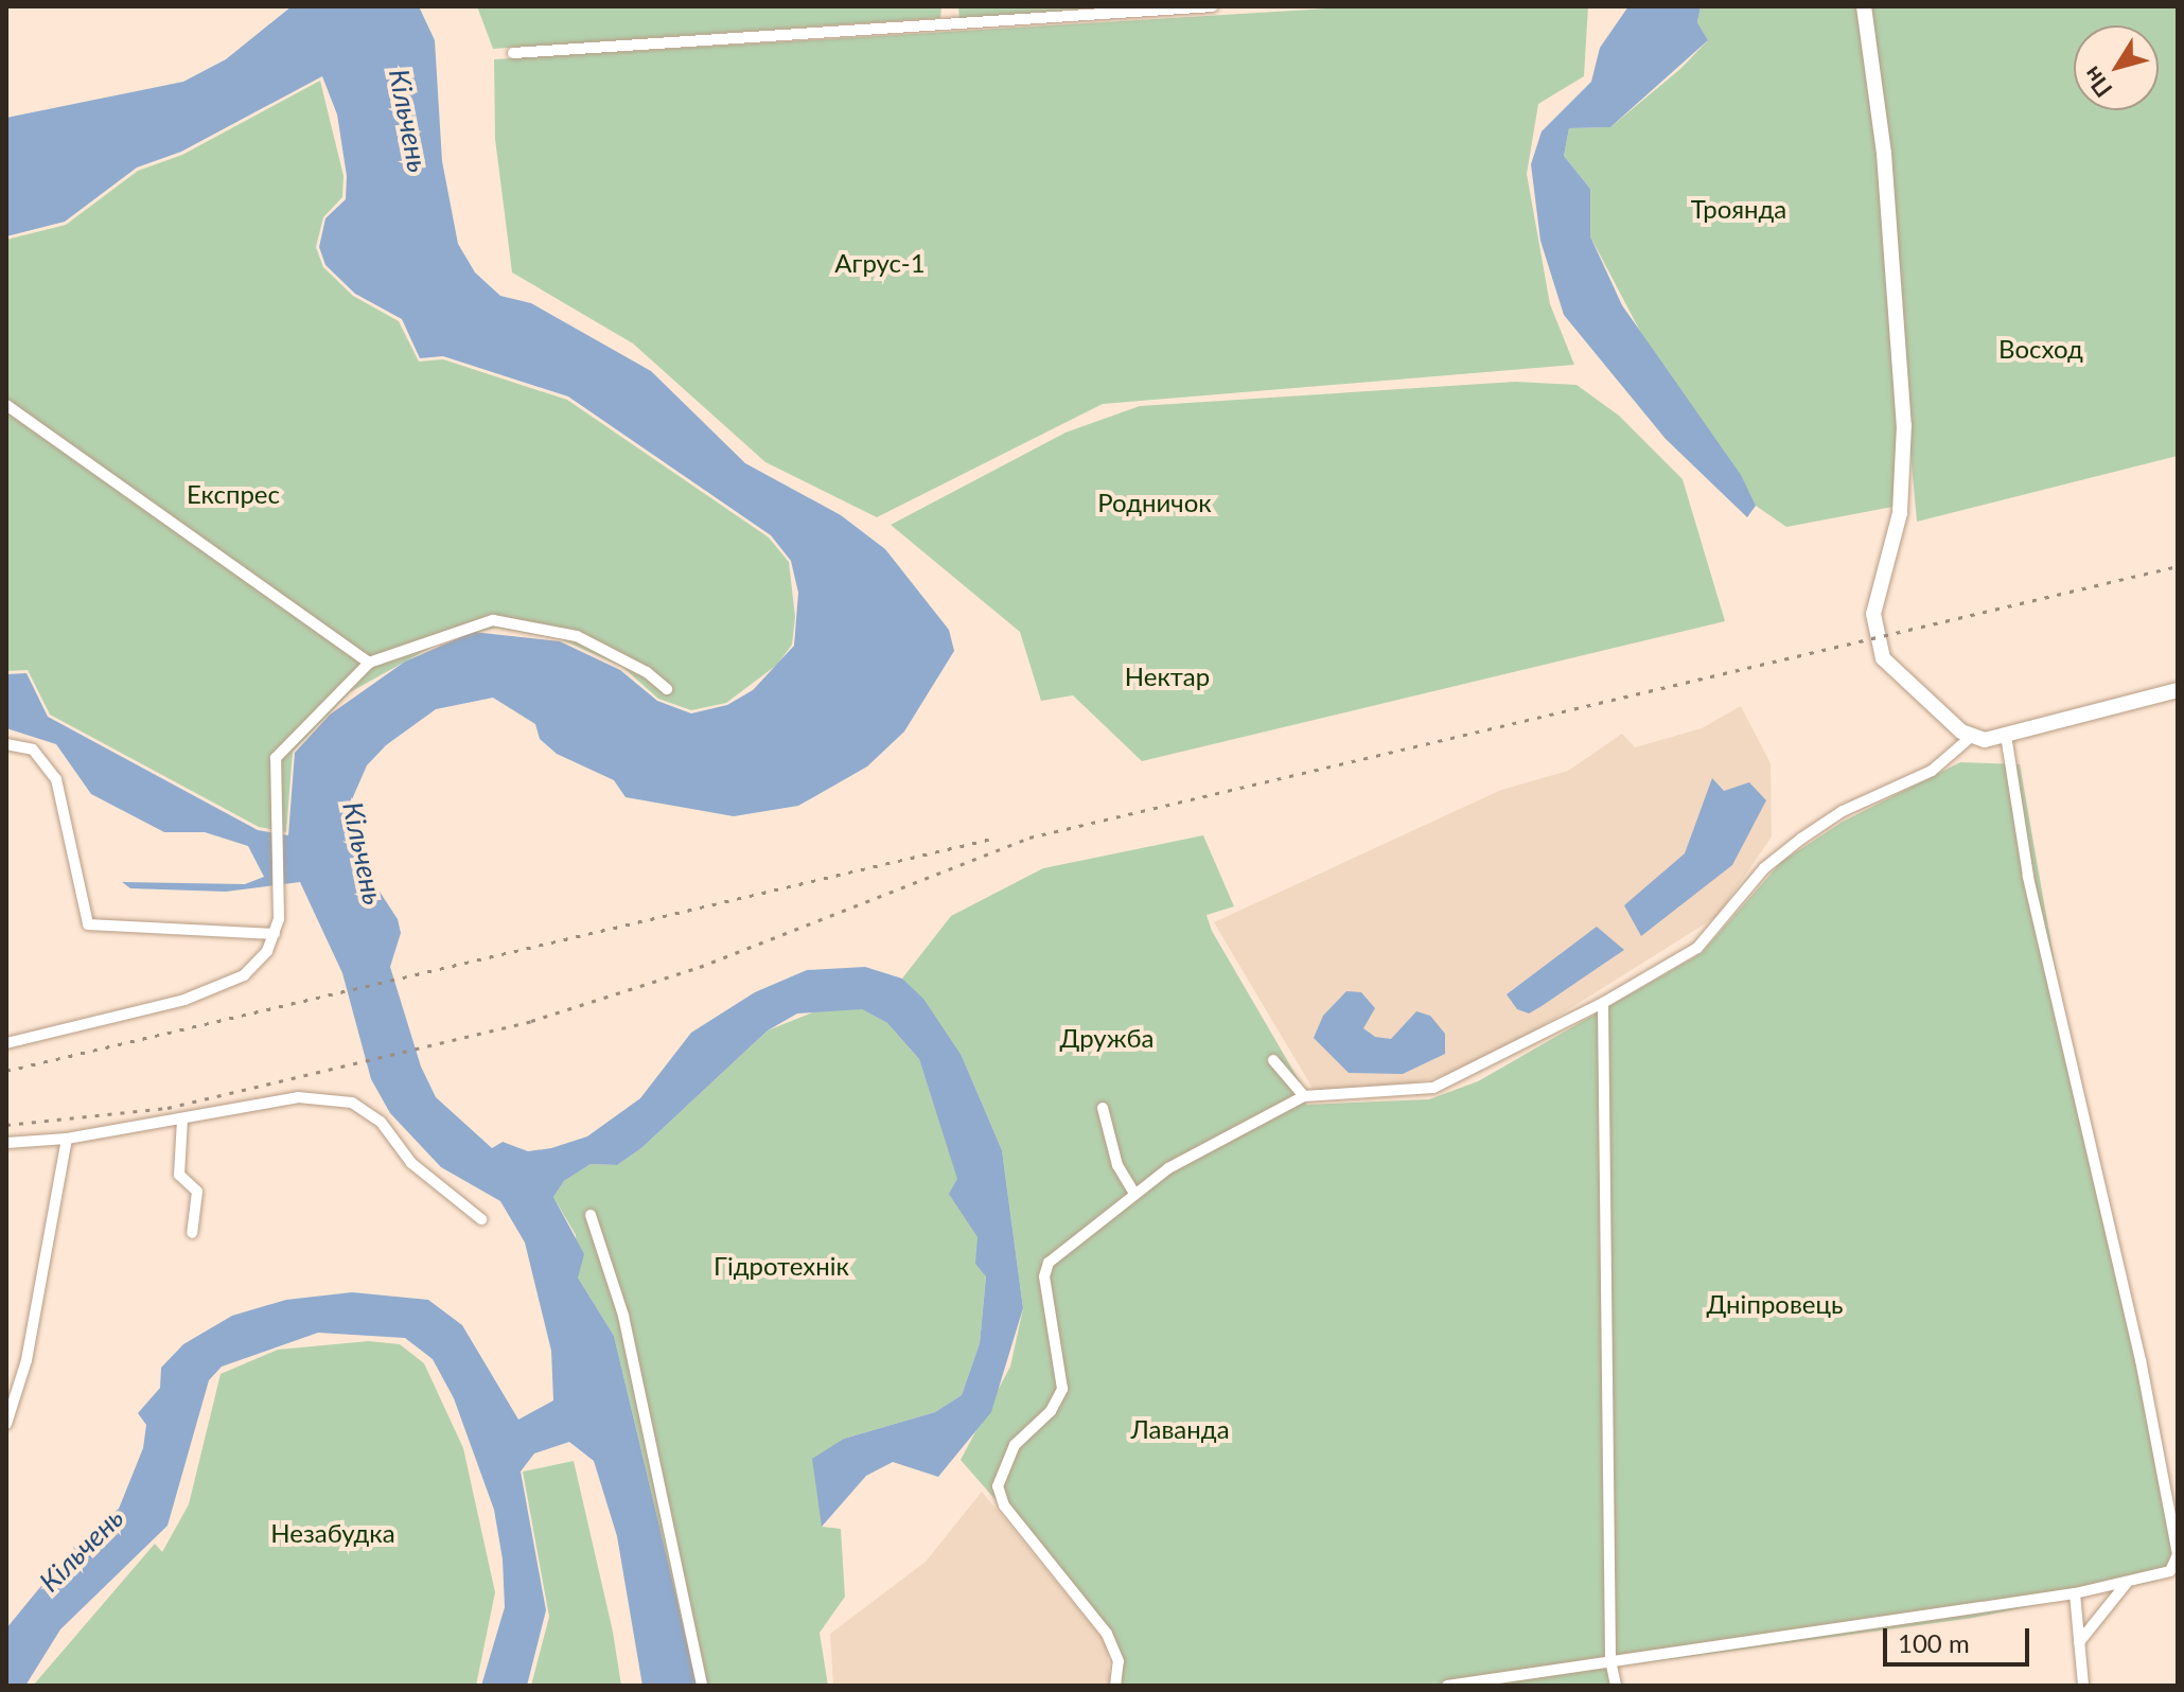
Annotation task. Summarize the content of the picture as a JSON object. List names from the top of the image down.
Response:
{
  "water": ["Кільчень"],
  "parks": [
    "Троянда",
    "Агрус-1",
    "Восход",
    "Експрес",
    "Родничок",
    "Нектар",
    "Дружба",
    "Гідротехнік",
    "Дніпровець",
    "Лаванда",
    "Незабудка"
  ],
  "scale_bar": "100 m",
  "north": "bottom left"
}
